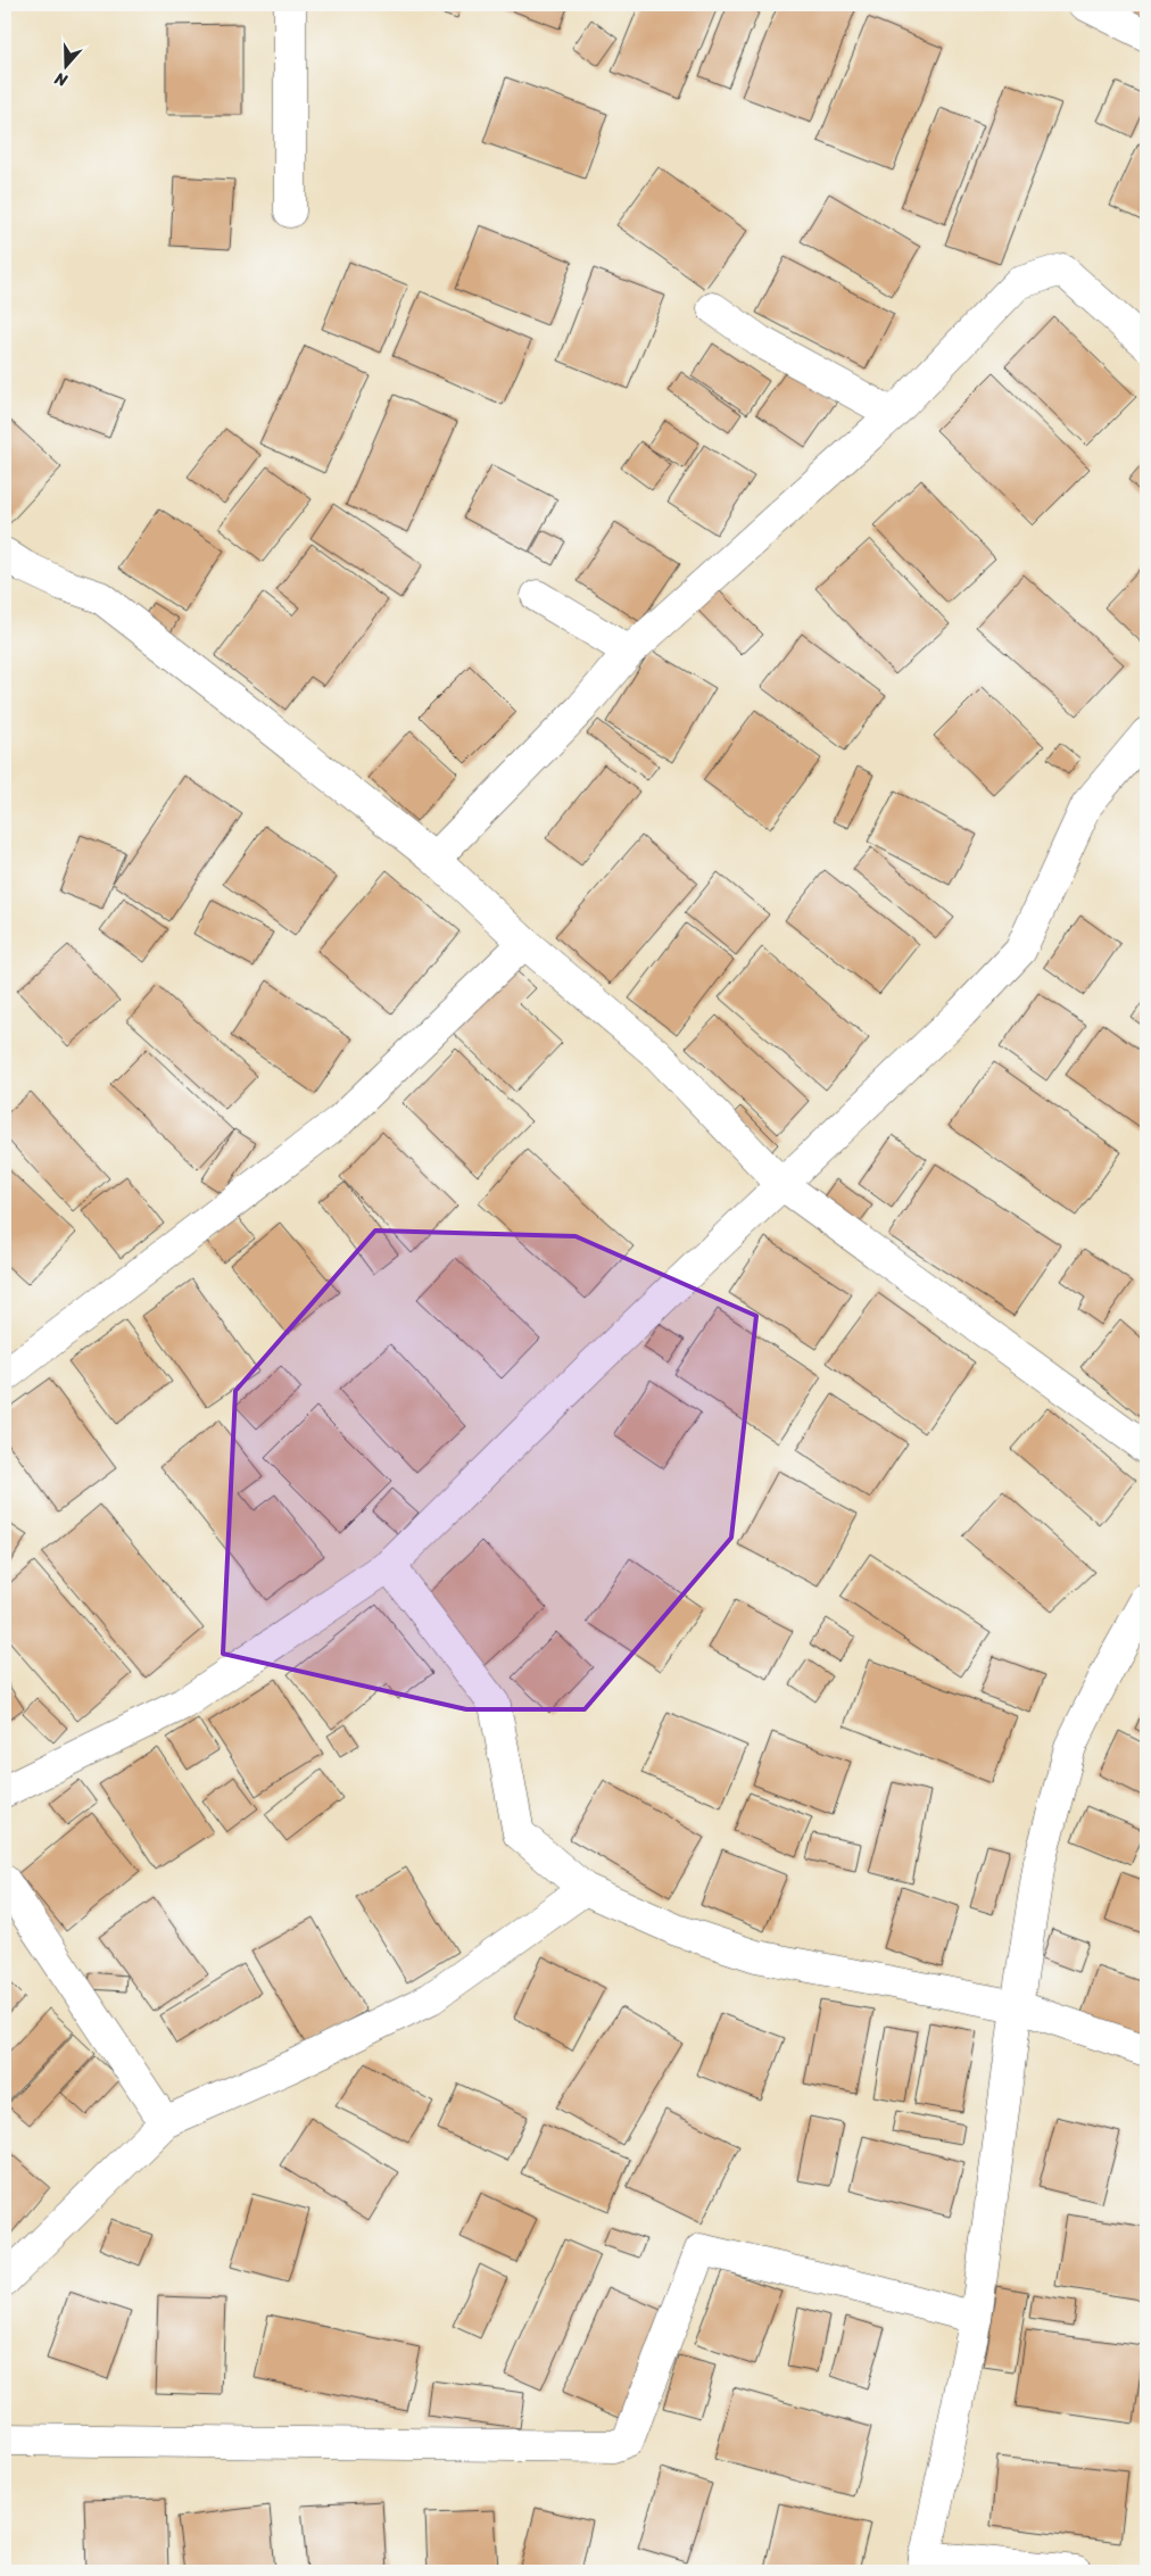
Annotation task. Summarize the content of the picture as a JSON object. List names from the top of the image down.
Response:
{
  "north": "bottom"
}
